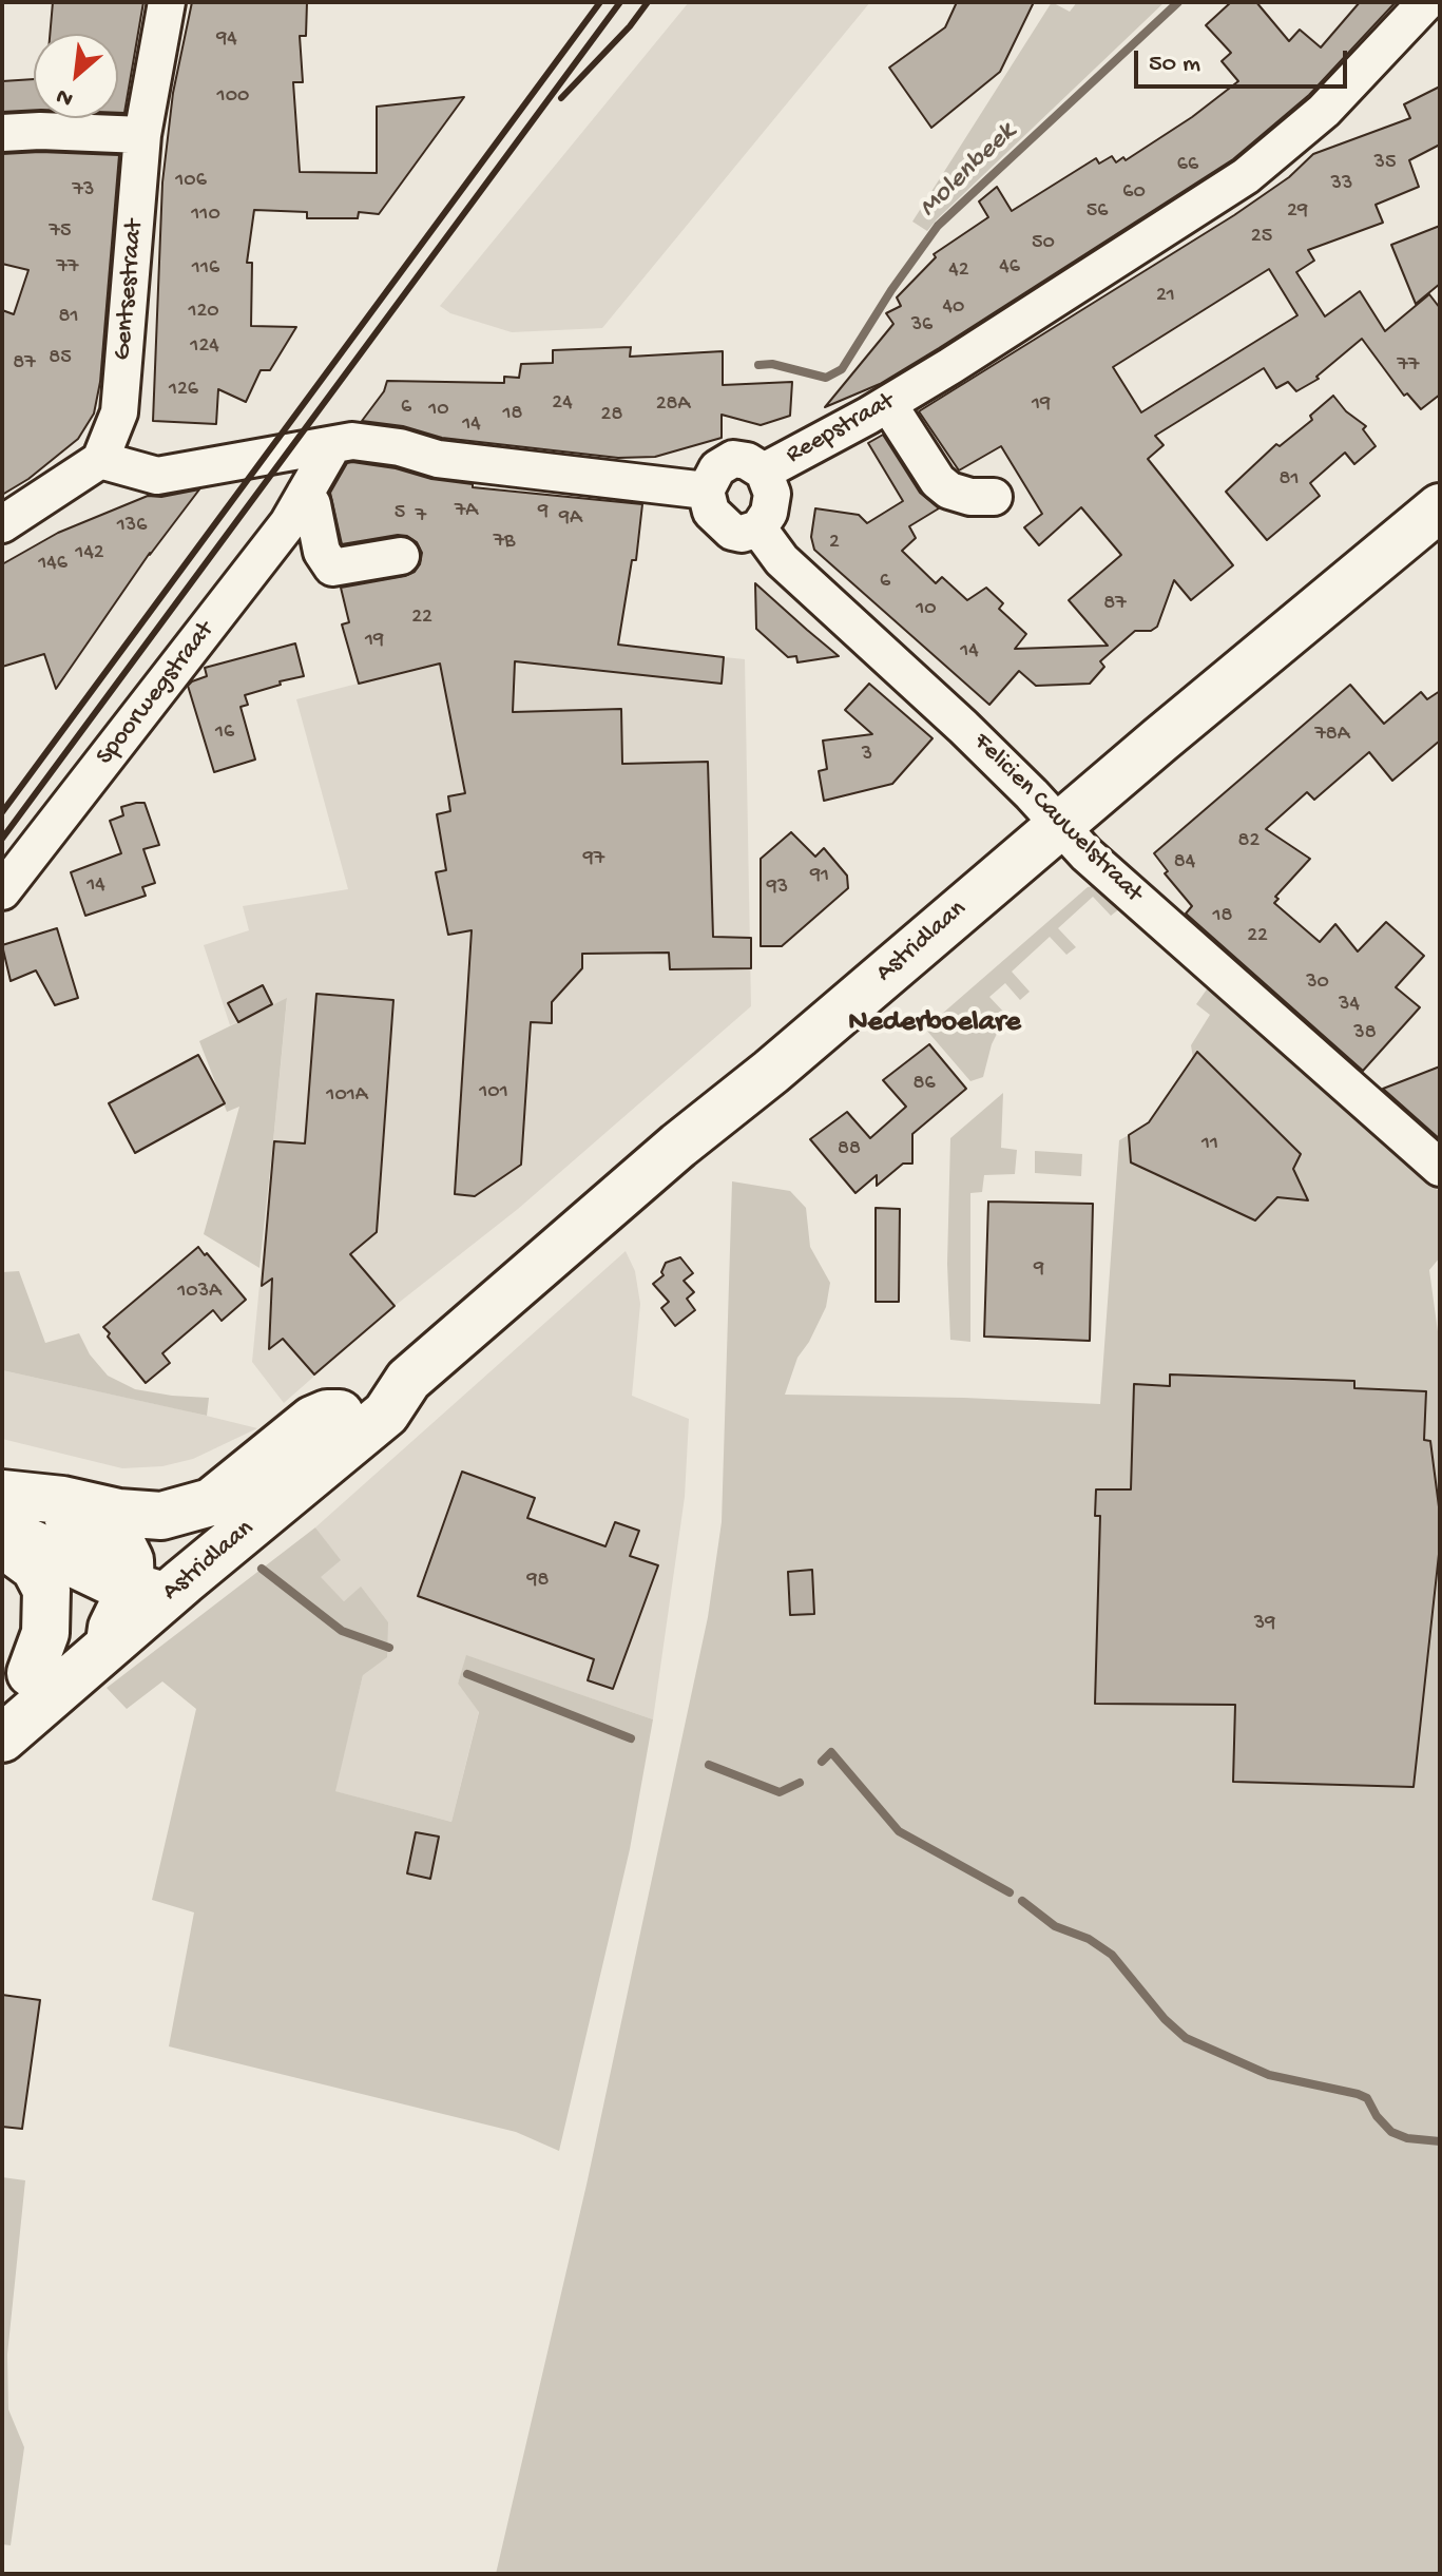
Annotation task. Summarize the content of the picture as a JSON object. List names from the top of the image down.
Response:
{
  "streets": {
    "main road": ["Astridlaan"],
    "street": [
      "Gentsestraat",
      "Reepstraat",
      "Spoorwegstraat",
      "Felicien Cauwelstraat"
    ]
  },
  "crossings": [
    ["Reepstraat", "Felicien Cauwelstraat"],
    ["Felicien Cauwelstraat", "Astridlaan"]
  ],
  "districts": ["Nederboelare"],
  "water": ["Molenbeek"],
  "house_numbers": [
    "94",
    "100",
    "35",
    "66",
    "106",
    "33",
    "73",
    "60",
    "56",
    "29",
    "110",
    "75",
    "25",
    "50",
    "77",
    "46",
    "116",
    "42",
    "21",
    "40",
    "120",
    "81",
    "36",
    "124",
    "85",
    "87",
    "77",
    "126",
    "24",
    "28A",
    "19",
    "6",
    "10",
    "18",
    "28",
    "14",
    "81",
    "7A",
    "9",
    "5",
    "7",
    "9A",
    "136",
    "7B",
    "2",
    "142",
    "146",
    "6",
    "87",
    "10",
    "22",
    "19",
    "14",
    "16",
    "78A",
    "3",
    "82",
    "97",
    "84",
    "91",
    "14",
    "93",
    "18",
    "22",
    "30",
    "34",
    "38",
    "86",
    "101",
    "101A",
    "11",
    "88",
    "9",
    "103A",
    "98",
    "39"
  ],
  "scale_bar": "50 m",
  "north": "bottom left"
}
